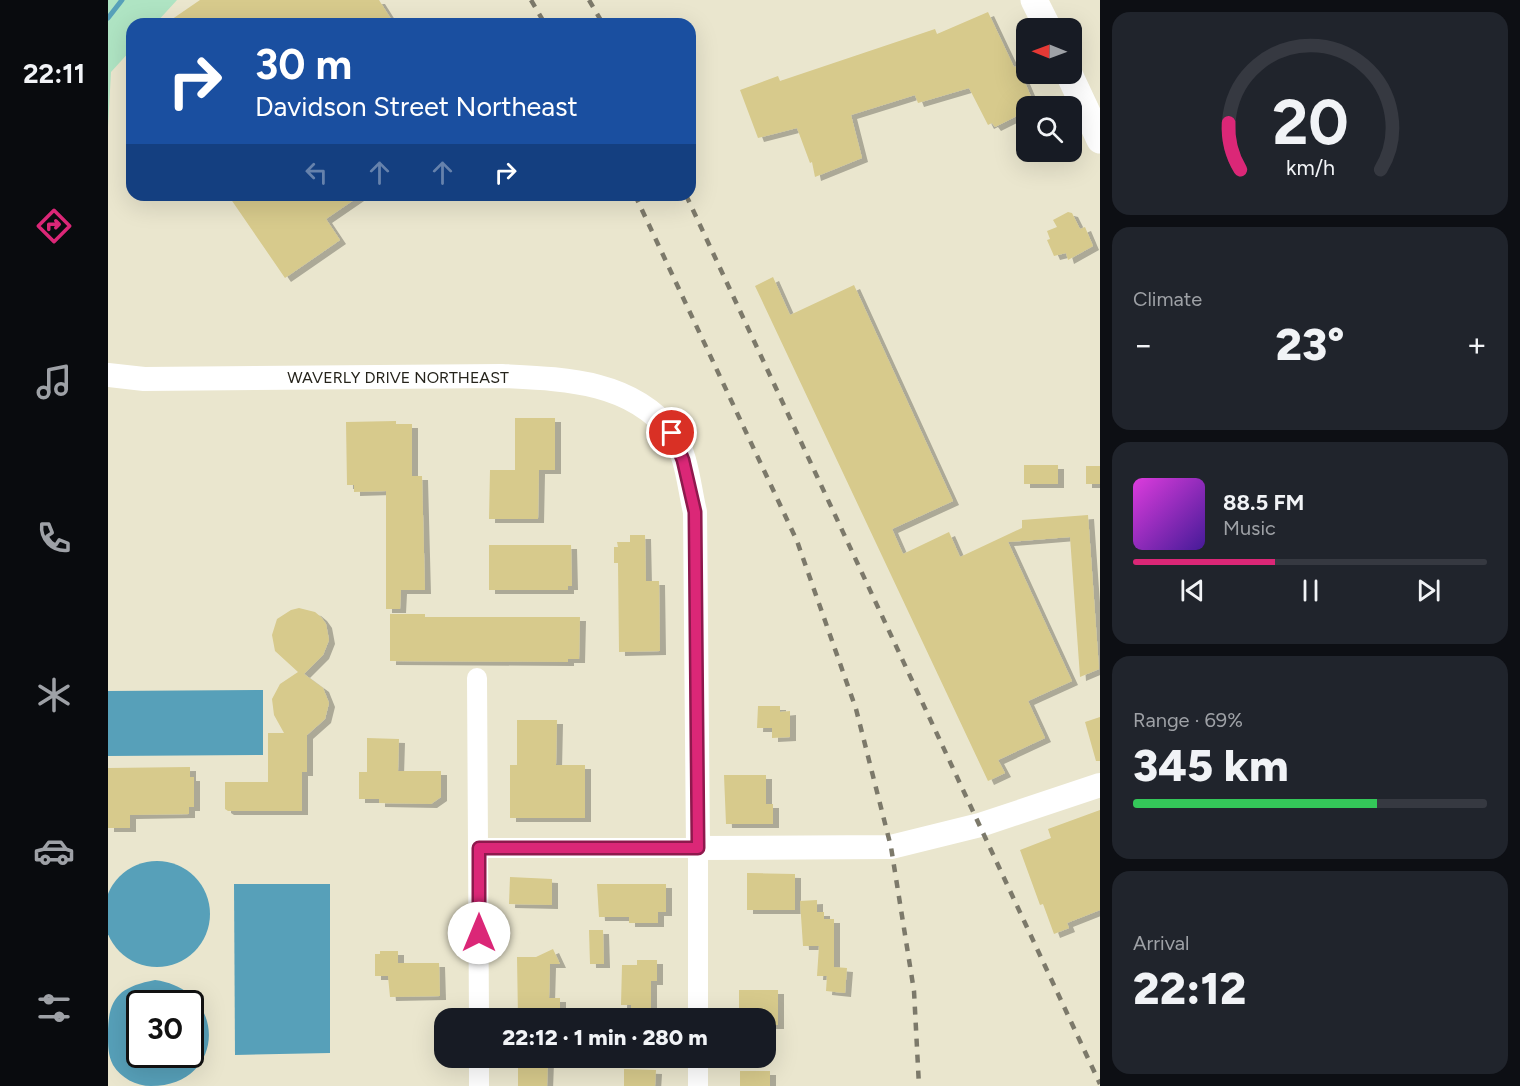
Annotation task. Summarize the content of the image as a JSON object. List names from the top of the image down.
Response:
{
  "streets": {
    "street": ["WAVERLY DRIVE NORTHEAST"]
  },
  "north": "left",
  "page": {
    "tabs": "22:11",
    "turn": ["30 m", "Davidson Street Northeast"],
    "tile": [
      "Climate",
      ["Range · 69%", "345 km"],
      ["Arrival", "22:12"]
    ],
    "heat": ["−", "23°", "+"],
    "song": ["88.5 FM", "Music"],
    "limit": "30",
    "trip": "22:12 · 1 min · 280 m",
    "gauge": ["20", "km/h"]
  }
}
